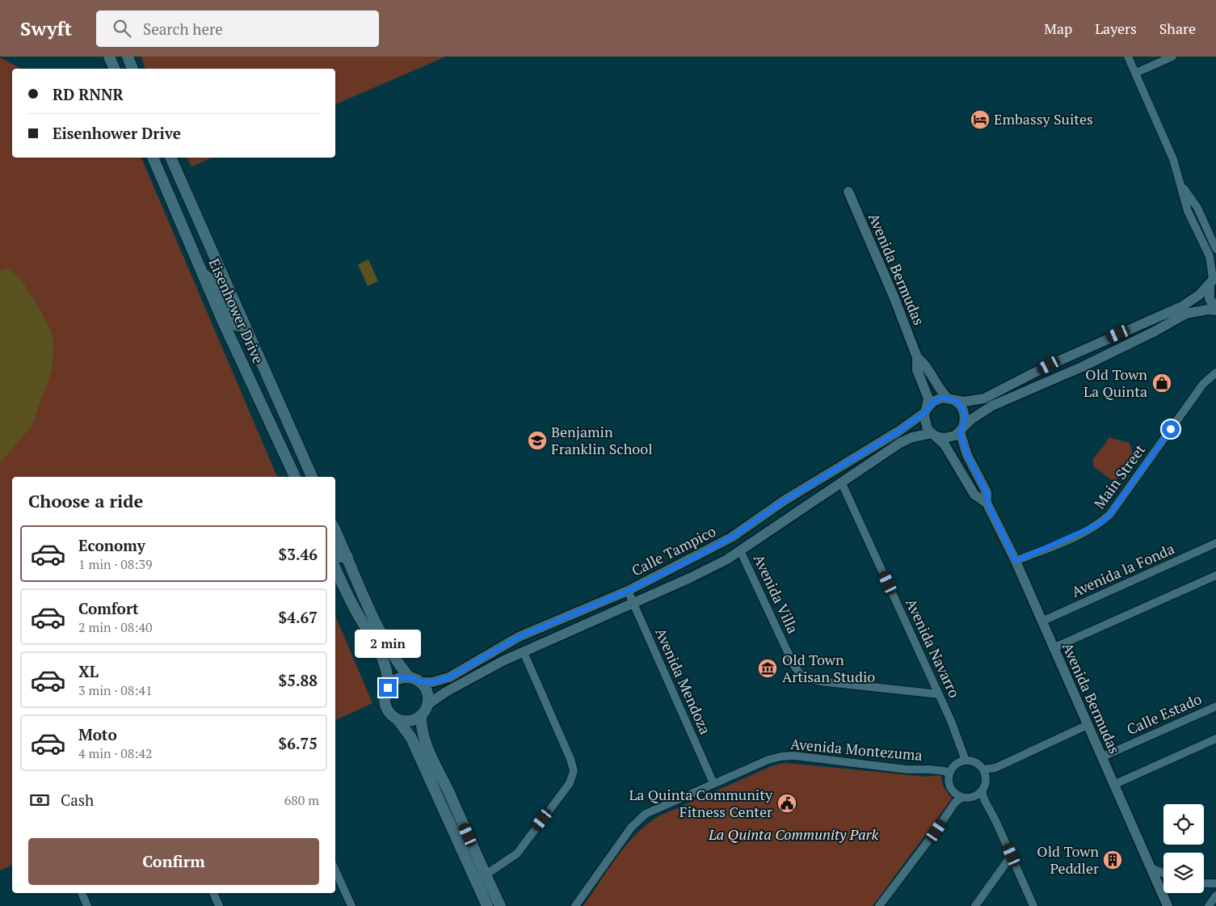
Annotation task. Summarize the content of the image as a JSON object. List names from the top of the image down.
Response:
{
  "streets": {
    "main road": ["Eisenhower Drive"],
    "street": [
      "Avenida Bermudas",
      "Main Street",
      "Calle Tampico",
      "Avenida la Fonda",
      "Avenida Villa",
      "Avenida Navarro",
      "Avenida Mendoza",
      "Calle Estado",
      "Avenida Montezuma"
    ]
  },
  "crossings": [
    ["Avenida Bermudas", "Main Street"],
    ["Avenida Bermudas", "Calle Tampico"],
    ["Avenida Bermudas", "Avenida la Fonda"],
    ["Avenida Bermudas", "Calle Estado"],
    ["Calle Tampico", "Avenida Villa"],
    ["Calle Tampico", "Avenida Navarro"],
    ["Calle Tampico", "Avenida Mendoza"],
    ["Avenida Villa", "Avenida Navarro"],
    ["Avenida Navarro", "Avenida Montezuma"],
    ["Avenida Mendoza", "Avenida Montezuma"]
  ],
  "parks": ["La Quinta Community Park"],
  "places": {
    "hotel": ["Embassy Suites"],
    "shop": ["Old Town La Quinta"],
    "school or university": ["Benjamin Franklin School"],
    "museum": ["Old Town Artisan Studio"],
    "public building": ["La Quinta Community Fitness Center"],
    "building": ["Old Town Peddler"]
  },
  "page": {
    "header": "Swyft",
    "search": "Search here",
    "nav": ["Map", "Layers", "Share"],
    "banner": ["RD RNNR", "Eisenhower Drive"],
    "heading": "Choose a ride",
    "list": [
      {
        "name": "Economy",
        "note": "1 min · 08:39",
        "value": "$3.46"
      },
      {
        "name": "Comfort",
        "note": "2 min · 08:40",
        "value": "$4.67"
      },
      {
        "name": "XL",
        "note": "3 min · 08:41",
        "value": "$5.88"
      },
      {
        "name": "Moto",
        "note": "4 min · 08:42",
        "value": "$6.75"
      }
    ],
    "bubble": "2 min",
    "pay": ["Cash", "680 m"],
    "buttons": "Confirm"
  }
}
